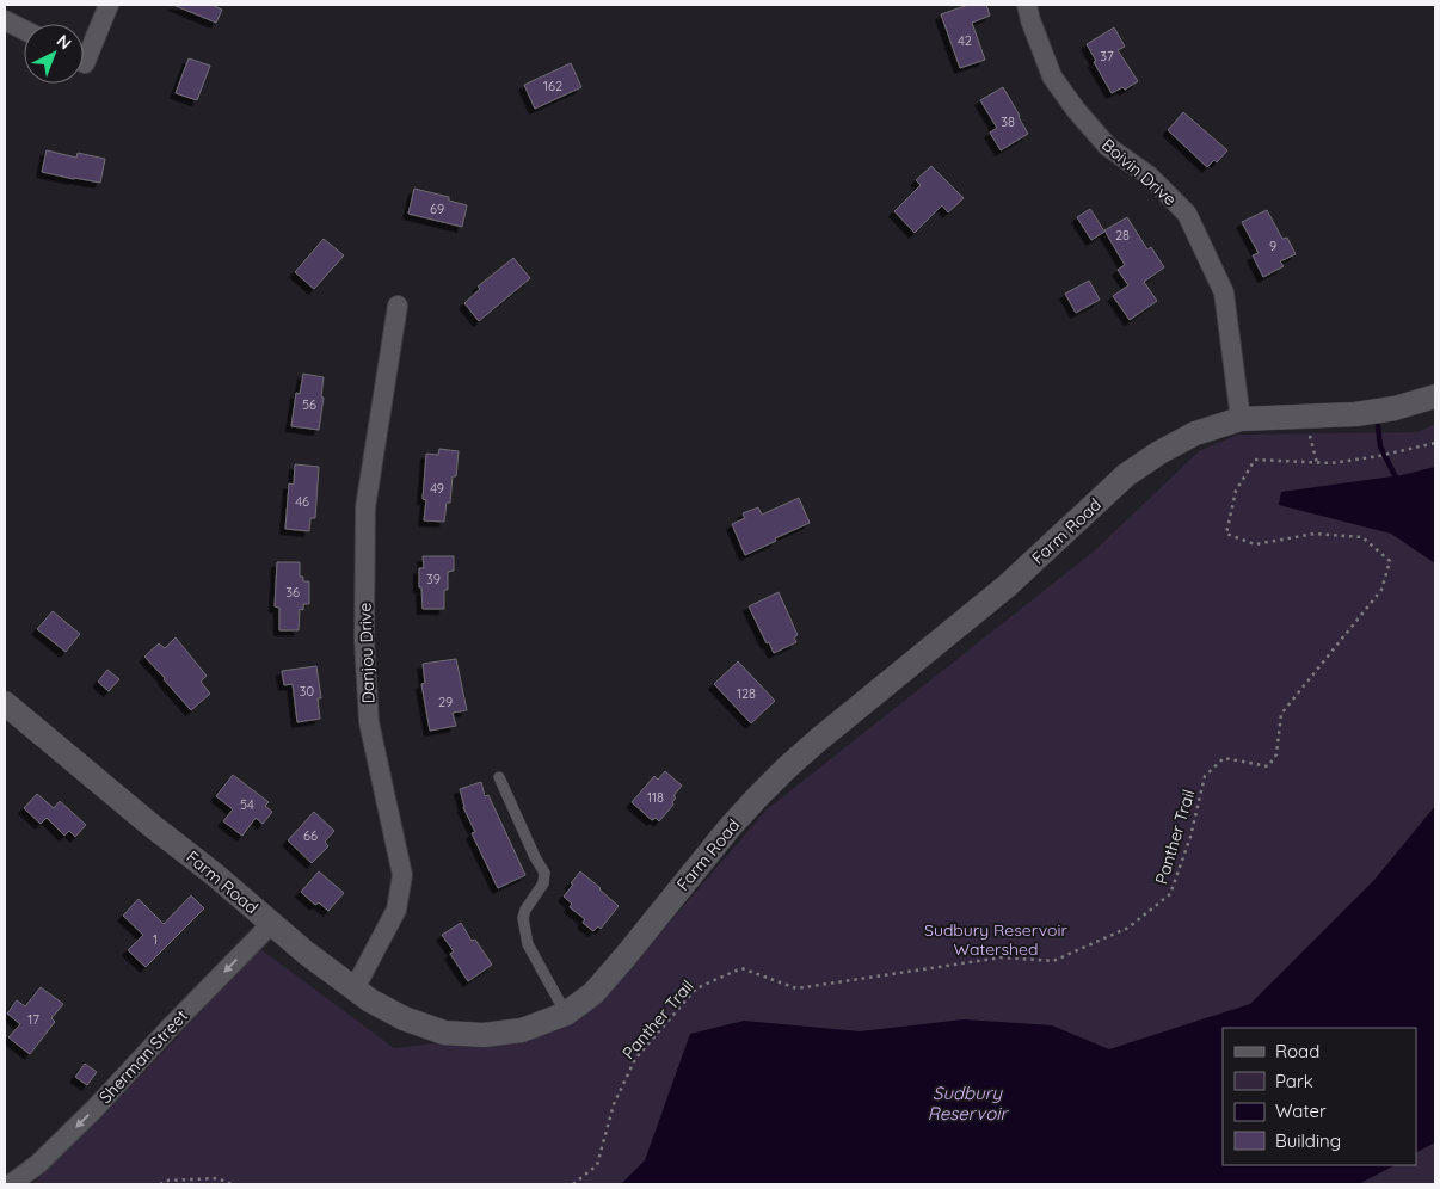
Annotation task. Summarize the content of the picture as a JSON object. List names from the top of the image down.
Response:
{
  "streets": {
    "street": [
      "Boivin Drive",
      "Farm Road",
      "Danjou Drive",
      "Sherman Street"
    ],
    "path": ["Panther Trail"]
  },
  "crossings": [
    ["Boivin Drive", "Farm Road"],
    ["Farm Road", "Danjou Drive"],
    ["Farm Road", "Sherman Street"]
  ],
  "one_way": ["Sherman Street"],
  "water": ["Sudbury Reservoir"],
  "parks": ["Sudbury Reservoir Watershed"],
  "house_numbers": [
    "42",
    "37",
    "162",
    "38",
    "69",
    "28",
    "9",
    "56",
    "49",
    "46",
    "39",
    "36",
    "30",
    "128",
    "29",
    "118",
    "54",
    "66",
    "1",
    "17"
  ],
  "legend": [
    "Road",
    "Park",
    "Water",
    "Building"
  ],
  "north": "top right"
}
